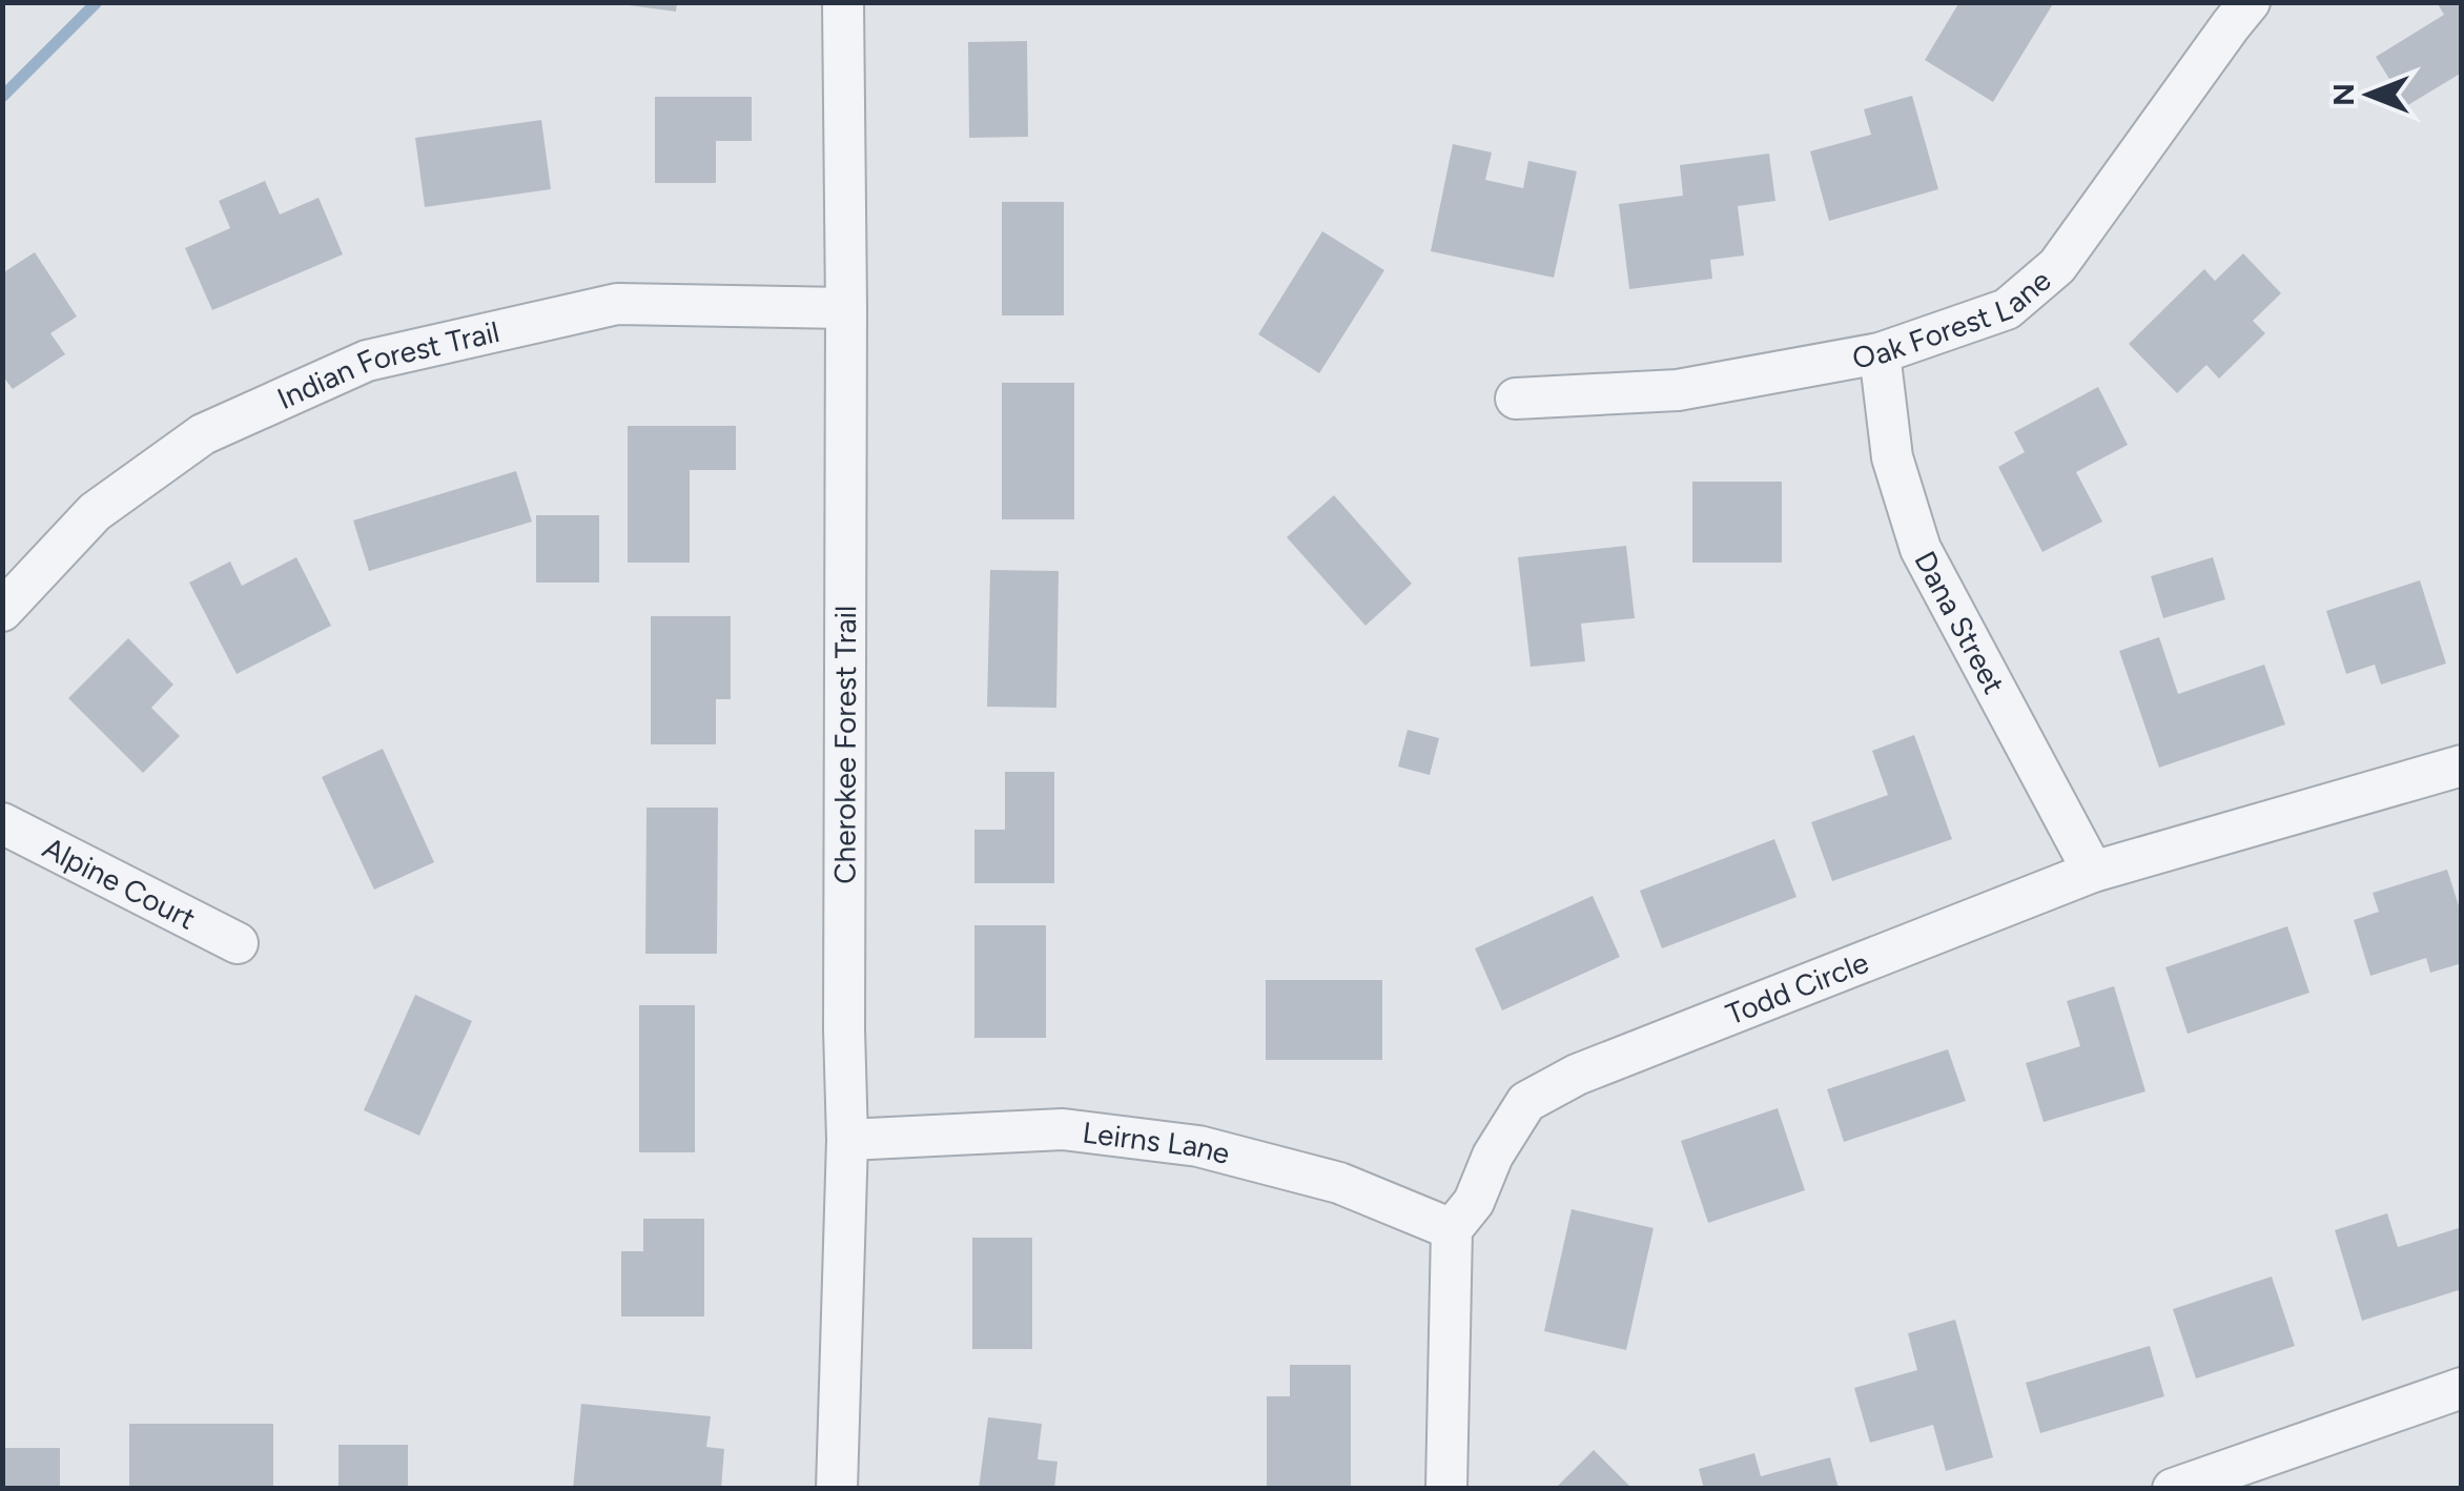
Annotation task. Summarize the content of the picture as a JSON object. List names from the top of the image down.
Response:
{
  "streets": {
    "street": [
      "Oak Forest Lane",
      "Indian Forest Trail",
      "Dana Street",
      "Cherokee Forest Trail",
      "Alpine Court",
      "Todd Circle",
      "Leirns Lane"
    ]
  },
  "crossings": [
    ["Oak Forest Lane", "Dana Street"],
    ["Indian Forest Trail", "Cherokee Forest Trail"],
    ["Dana Street", "Todd Circle"],
    ["Cherokee Forest Trail", "Leirns Lane"],
    ["Todd Circle", "Leirns Lane"]
  ],
  "north": "left"
}
